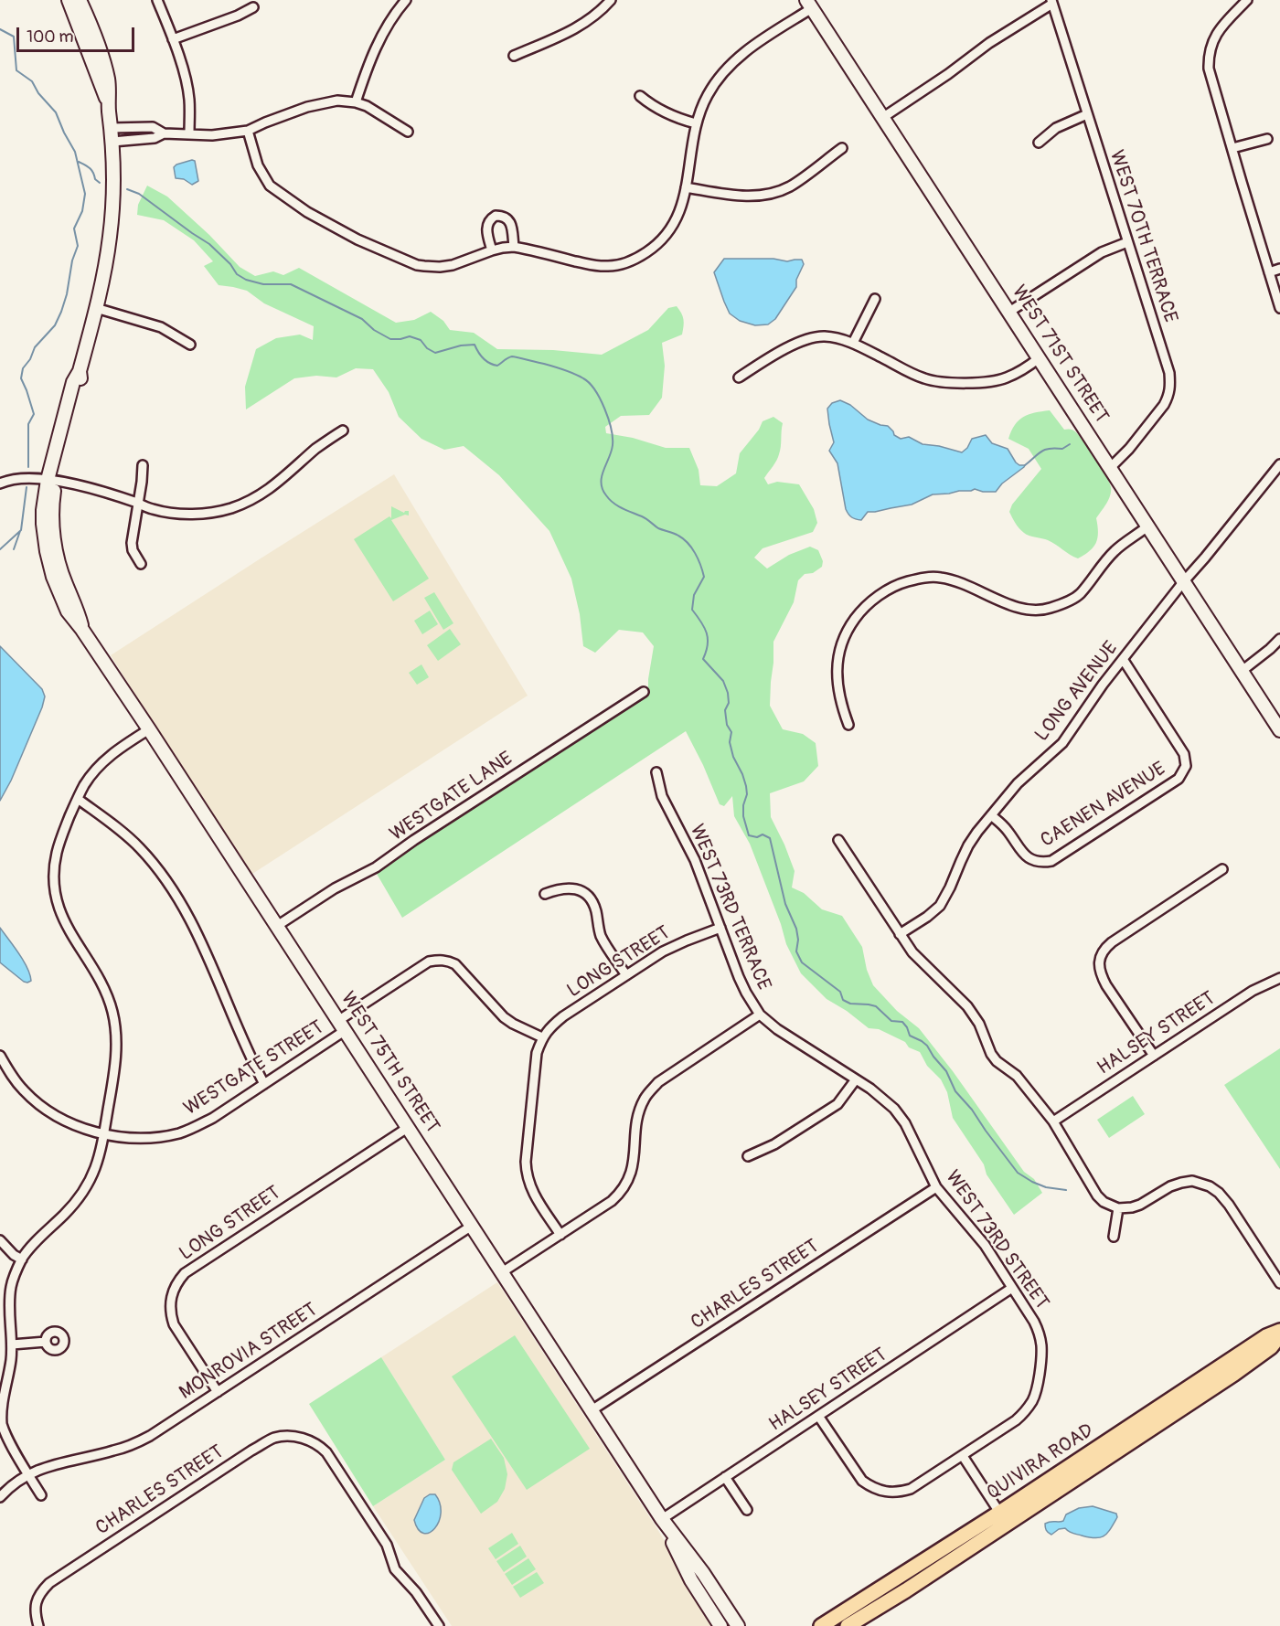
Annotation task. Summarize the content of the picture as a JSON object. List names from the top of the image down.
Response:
{
  "streets": {
    "main road": ["WEST 71ST STREET", "WEST 75TH STREET", "QUIVIRA ROAD"],
    "street": [
      "WEST 70TH TERRACE",
      "LONG AVENUE",
      "WESTGATE LANE",
      "CAENEN AVENUE",
      "WEST 73RD TERRACE",
      "LONG STREET",
      "HALSEY STREET",
      "WESTGATE STREET",
      "WEST 73RD STREET",
      "CHARLES STREET",
      "MONROVIA STREET"
    ]
  },
  "crossings": [
    ["WEST 70TH TERRACE", "WEST 71ST STREET"],
    ["WEST 71ST STREET", "LONG AVENUE"],
    ["LONG AVENUE", "CAENEN AVENUE"],
    ["WESTGATE LANE", "WEST 75TH STREET"],
    ["WEST 73RD TERRACE", "LONG STREET"],
    ["WEST 73RD TERRACE", "WEST 73RD STREET"],
    ["LONG STREET", "WEST 75TH STREET"],
    ["LONG STREET", "WESTGATE STREET"],
    ["LONG STREET", "MONROVIA STREET"],
    ["HALSEY STREET", "WEST 75TH STREET"],
    ["HALSEY STREET", "WEST 73RD STREET"],
    ["WEST 75TH STREET", "WESTGATE STREET"],
    ["WEST 75TH STREET", "CHARLES STREET"],
    ["WEST 75TH STREET", "MONROVIA STREET"],
    ["WEST 73RD STREET", "CHARLES STREET"]
  ],
  "scale_bar": "100 m"
}
